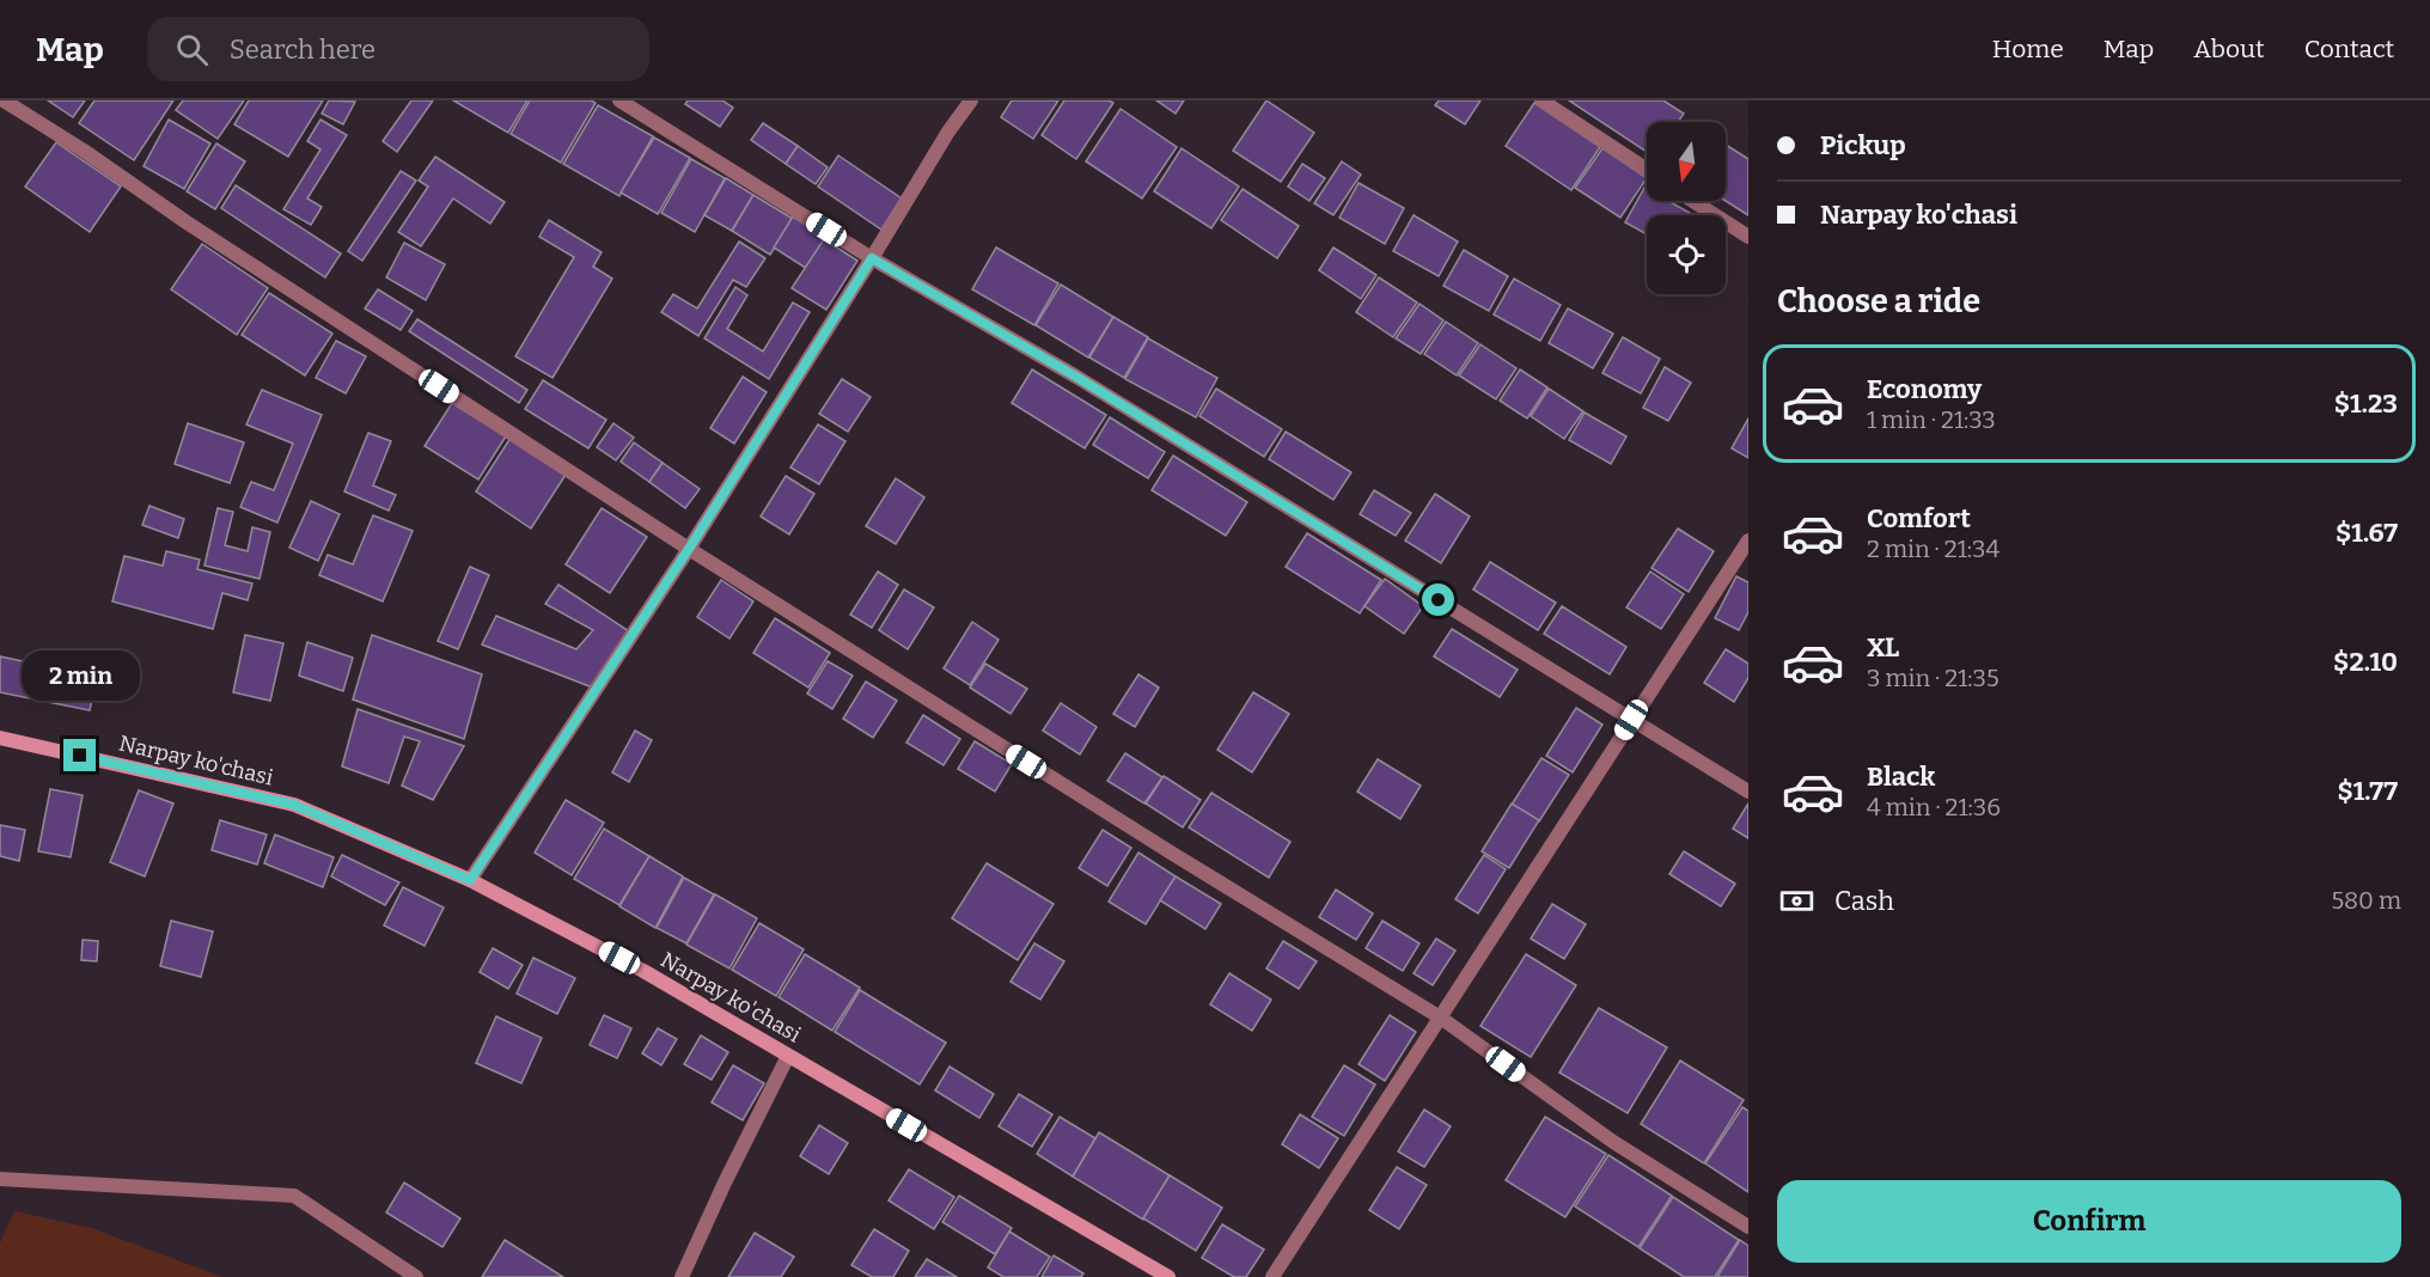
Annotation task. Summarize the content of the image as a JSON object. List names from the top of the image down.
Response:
{
  "streets": {
    "main road": ["Narpay ko'chasi"]
  },
  "north": "bottom",
  "page": {
    "header": "Map",
    "search": "Search here",
    "nav": [
      "Home",
      "Map",
      "About",
      "Contact"
    ],
    "banner": ["Pickup", "Narpay ko'chasi"],
    "heading": "Choose a ride",
    "list": [
      {
        "name": "Economy",
        "note": "1 min · 21:33",
        "value": "$1.23"
      },
      {
        "name": "Comfort",
        "note": "2 min · 21:34",
        "value": "$1.67"
      },
      {
        "name": "XL",
        "note": "3 min · 21:35",
        "value": "$2.10"
      },
      {
        "name": "Black",
        "note": "4 min · 21:36",
        "value": "$1.77"
      }
    ],
    "bubble": "2 min",
    "pay": ["Cash", "580 m"],
    "buttons": "Confirm"
  }
}
